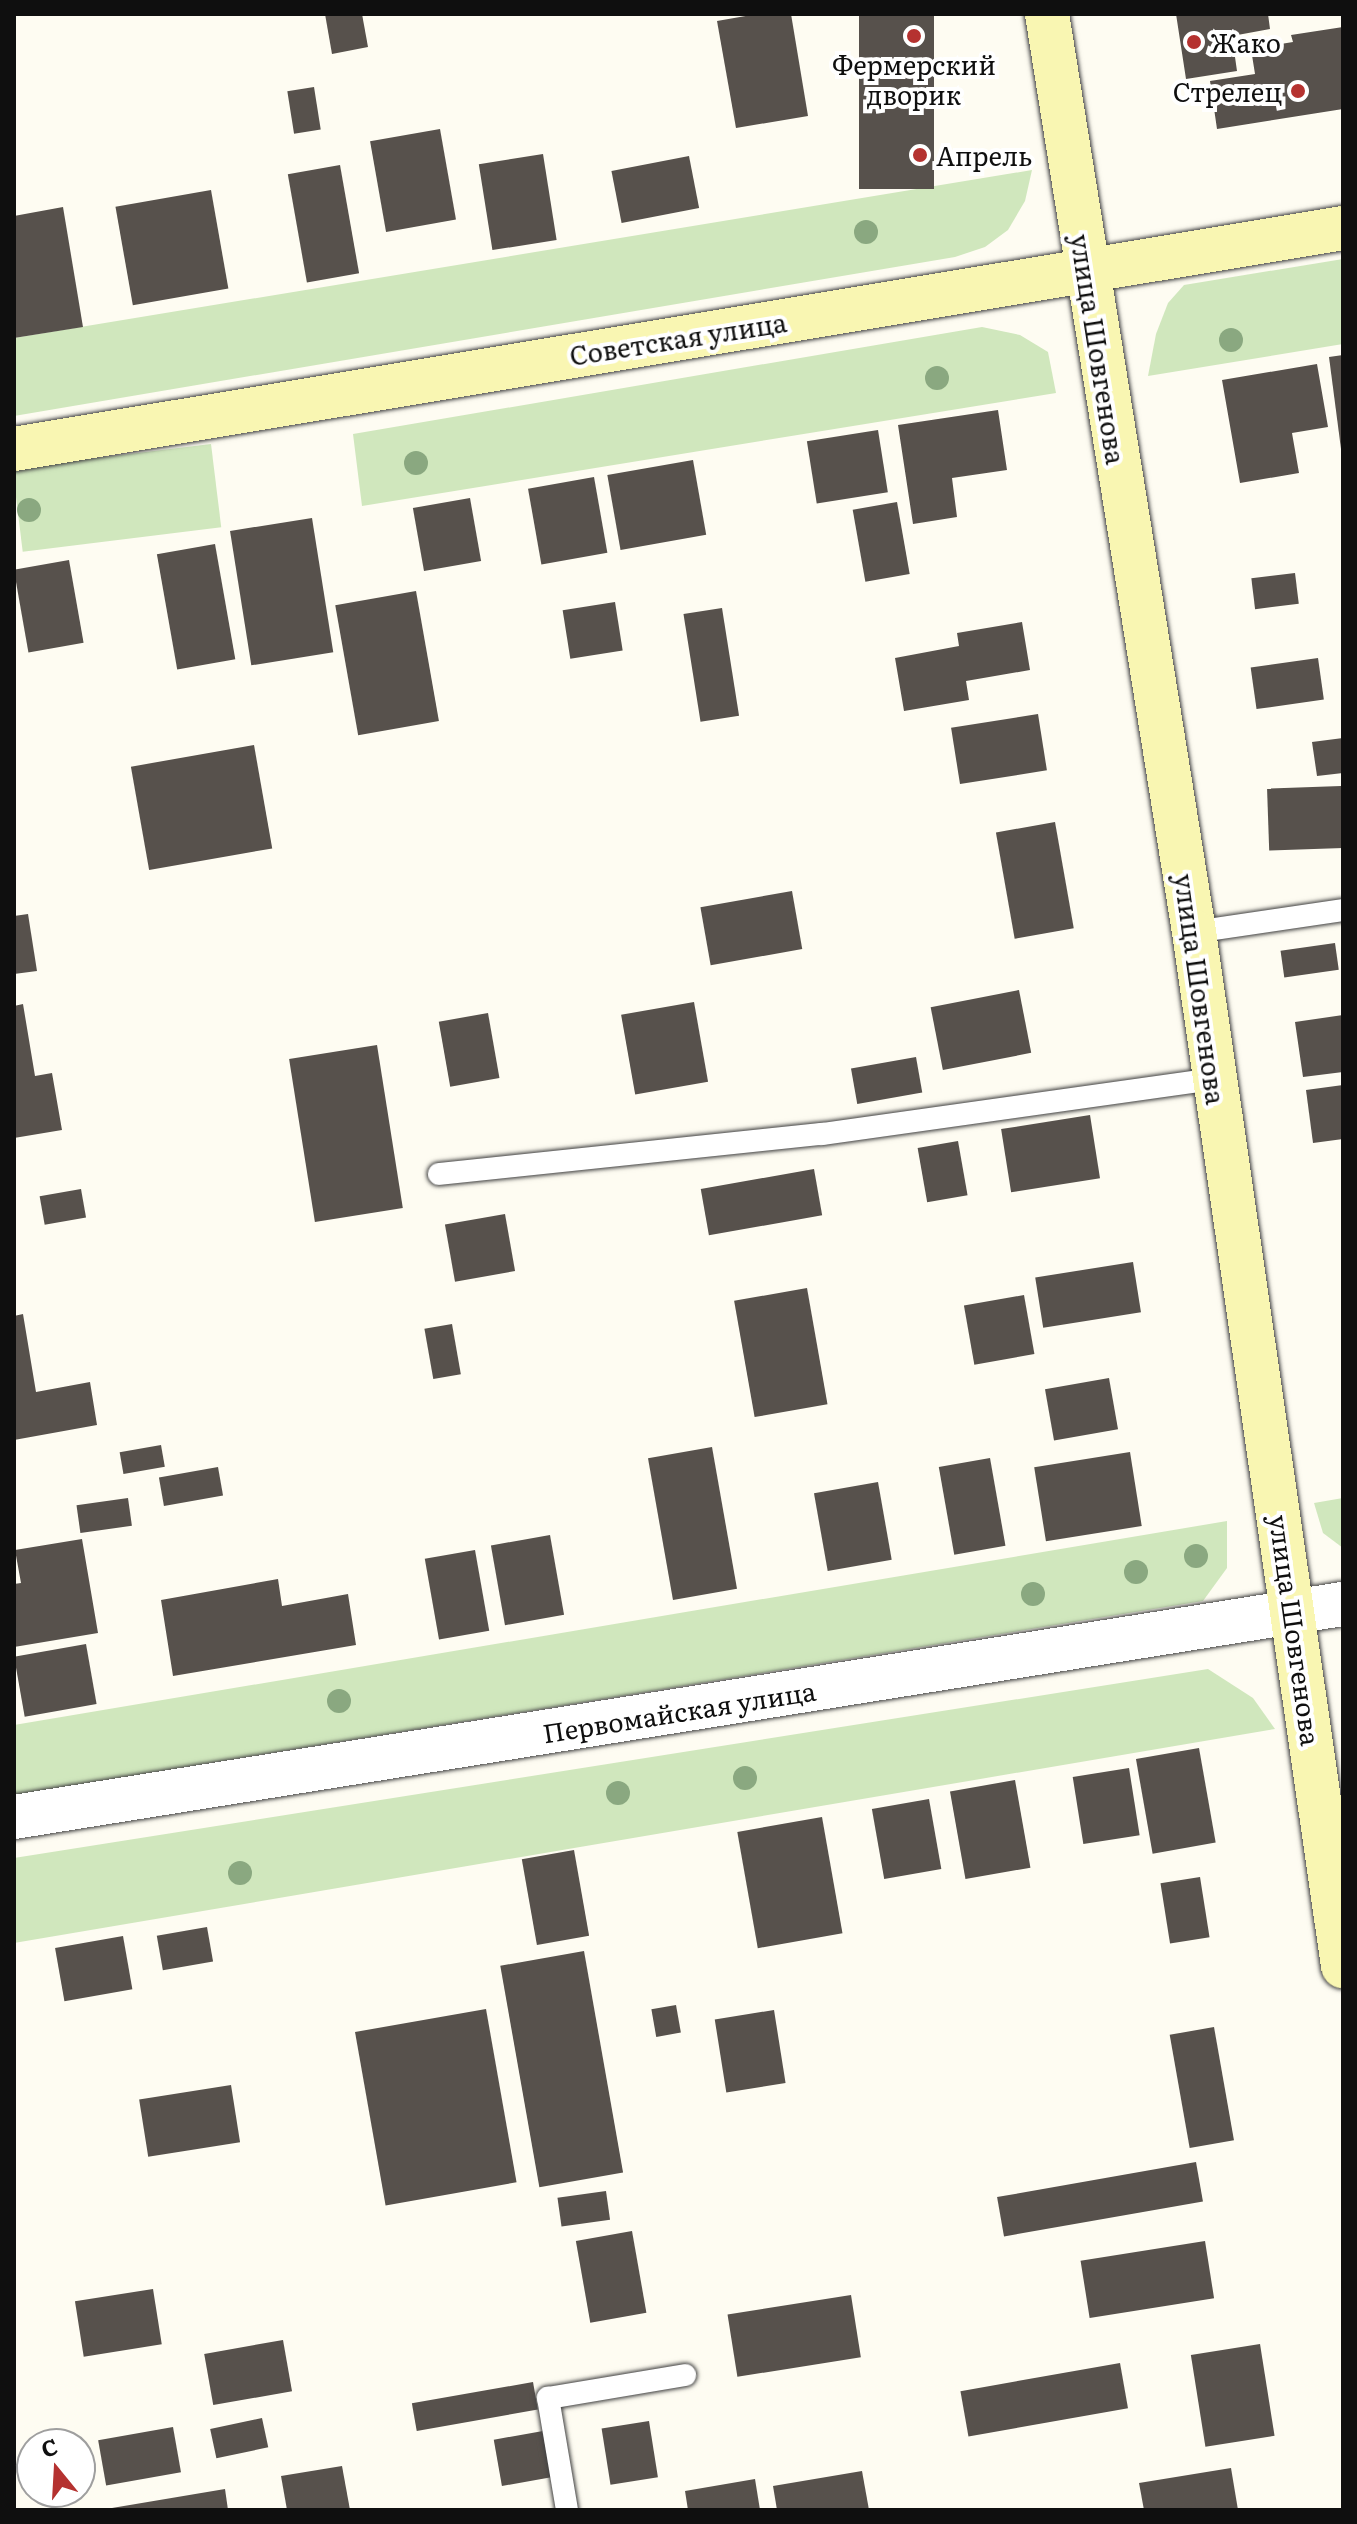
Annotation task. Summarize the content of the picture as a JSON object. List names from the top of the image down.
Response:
{
  "streets": {
    "main road": ["Советская улица", "улица Шовгенова"],
    "street": ["Первомайская улица"]
  },
  "crossings": [
    ["Советская улица", "улица Шовгенова"],
    ["улица Шовгенова", "Первомайская улица"]
  ],
  "places": [
    "Фермерский дворик",
    "Жако",
    "Стрелец",
    "Апрель"
  ],
  "north": "top"
}
